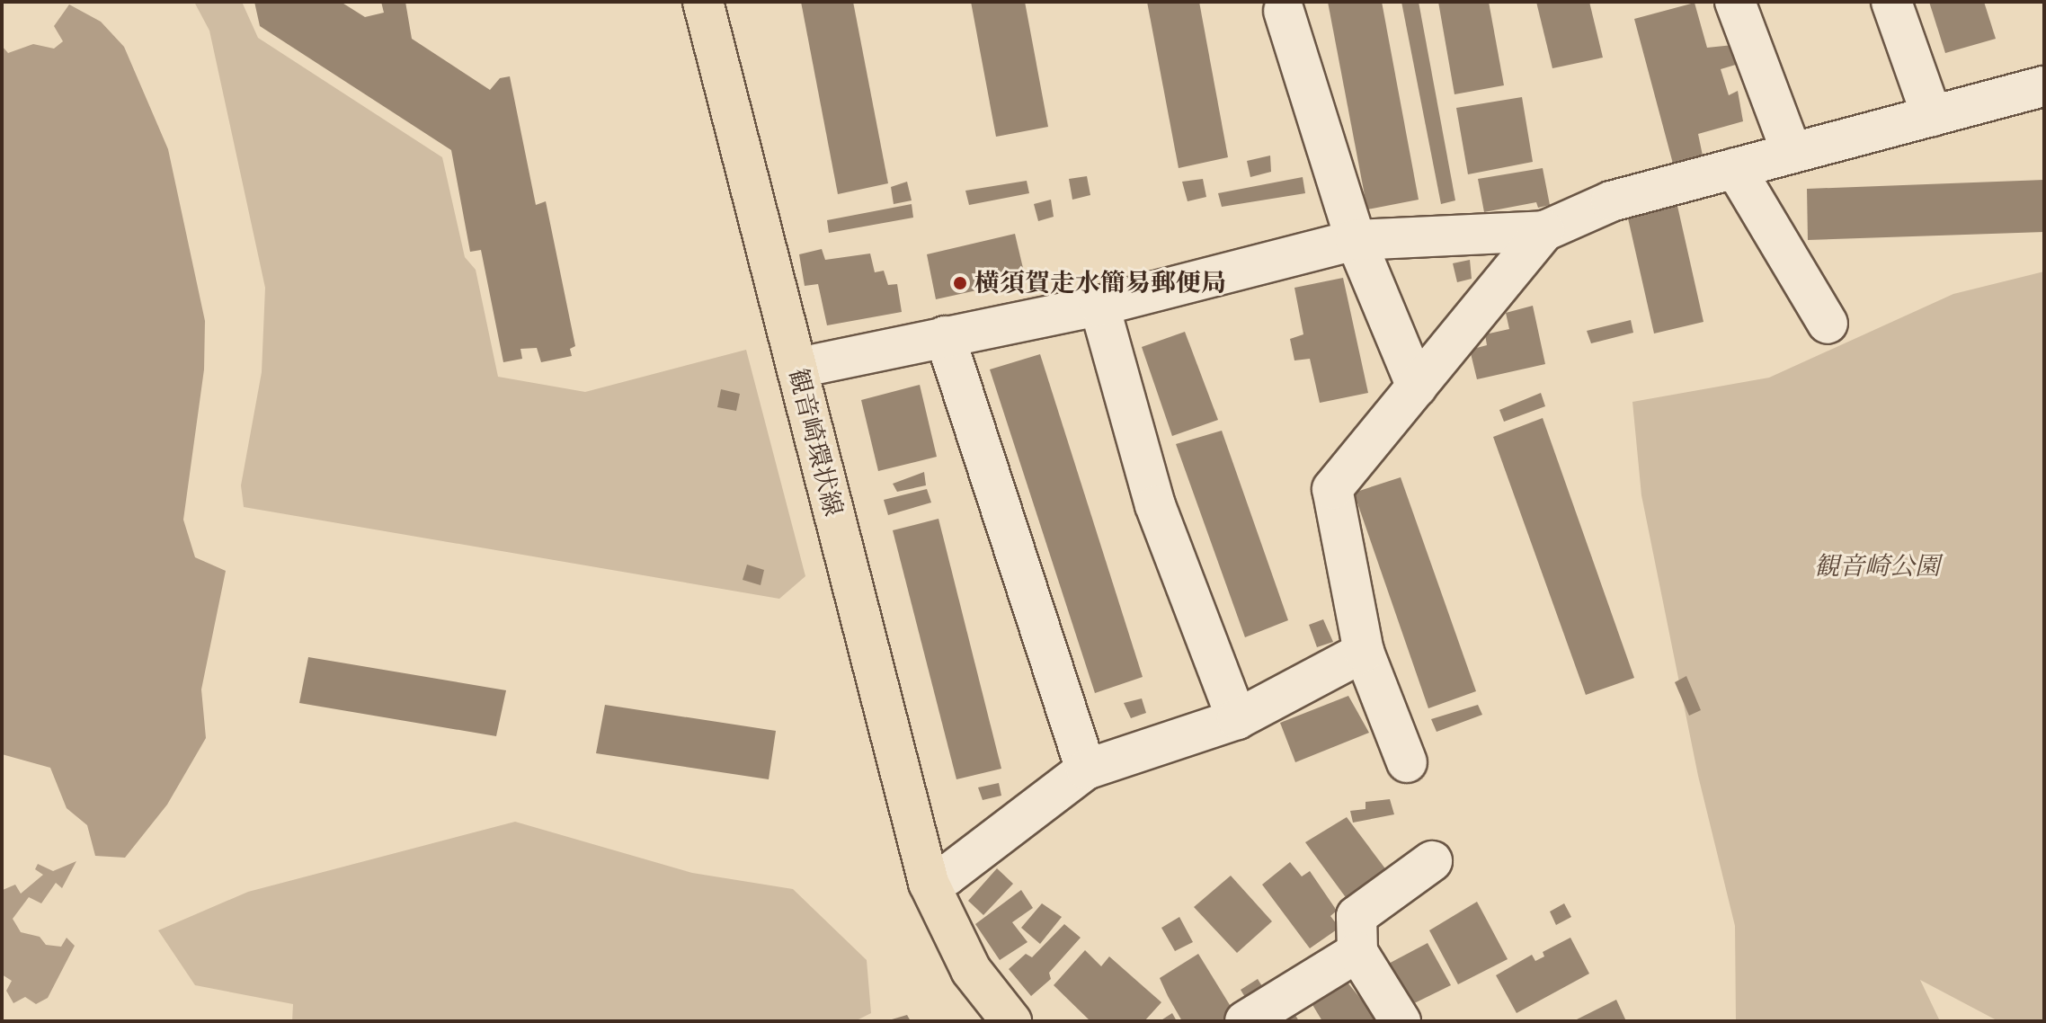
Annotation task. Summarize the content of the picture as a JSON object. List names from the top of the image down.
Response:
{
  "streets": {
    "main road": ["観音崎環状線"]
  },
  "parks": ["観音崎公園"],
  "places": ["横須賀走水簡易郵便局"]
}
